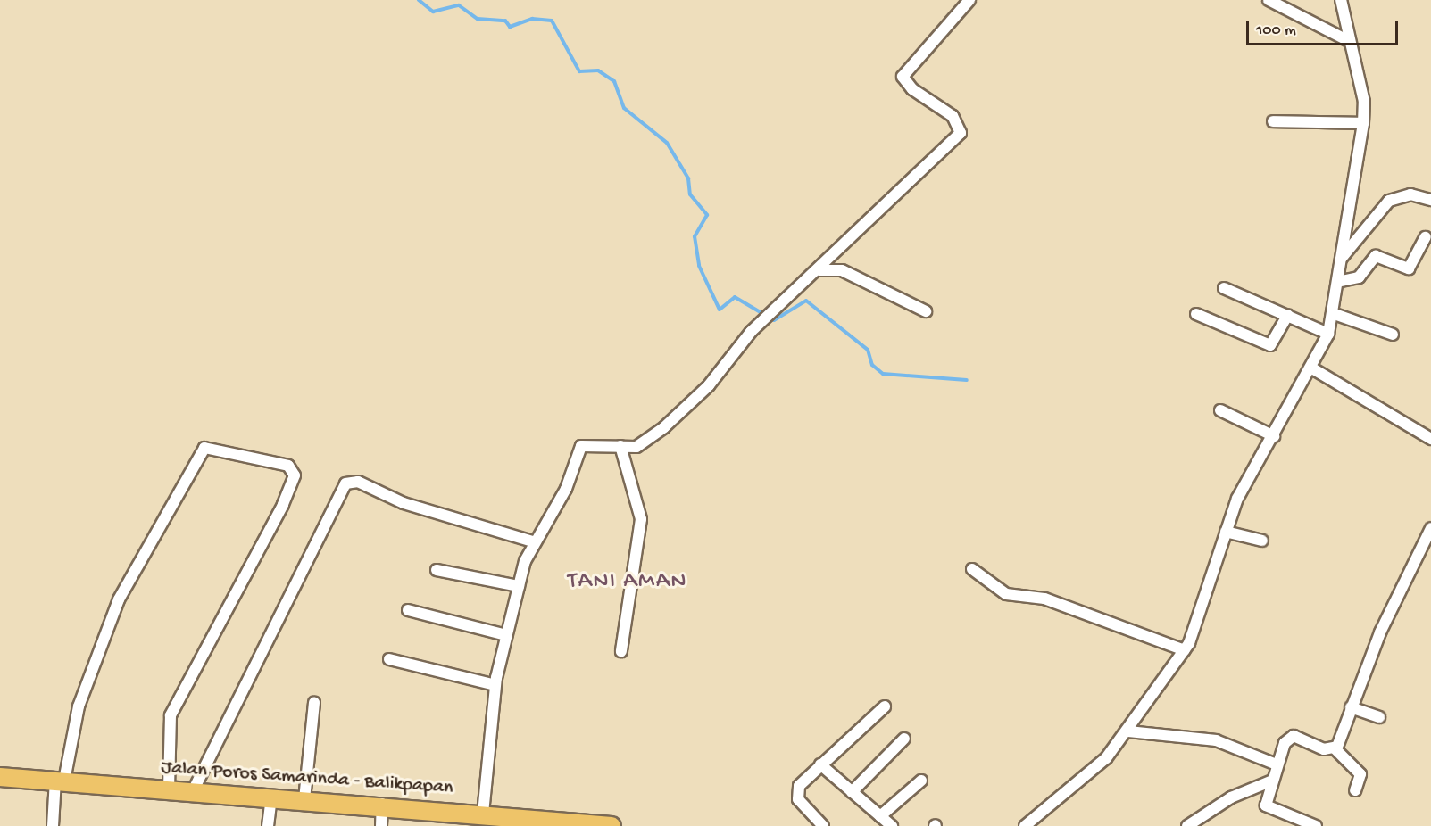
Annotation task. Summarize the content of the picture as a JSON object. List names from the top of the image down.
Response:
{
  "streets": {
    "highway": ["Jalan Poros Samarinda - Balikpapan"]
  },
  "districts": ["TANI AMAN"],
  "scale_bar": "100 m"
}
